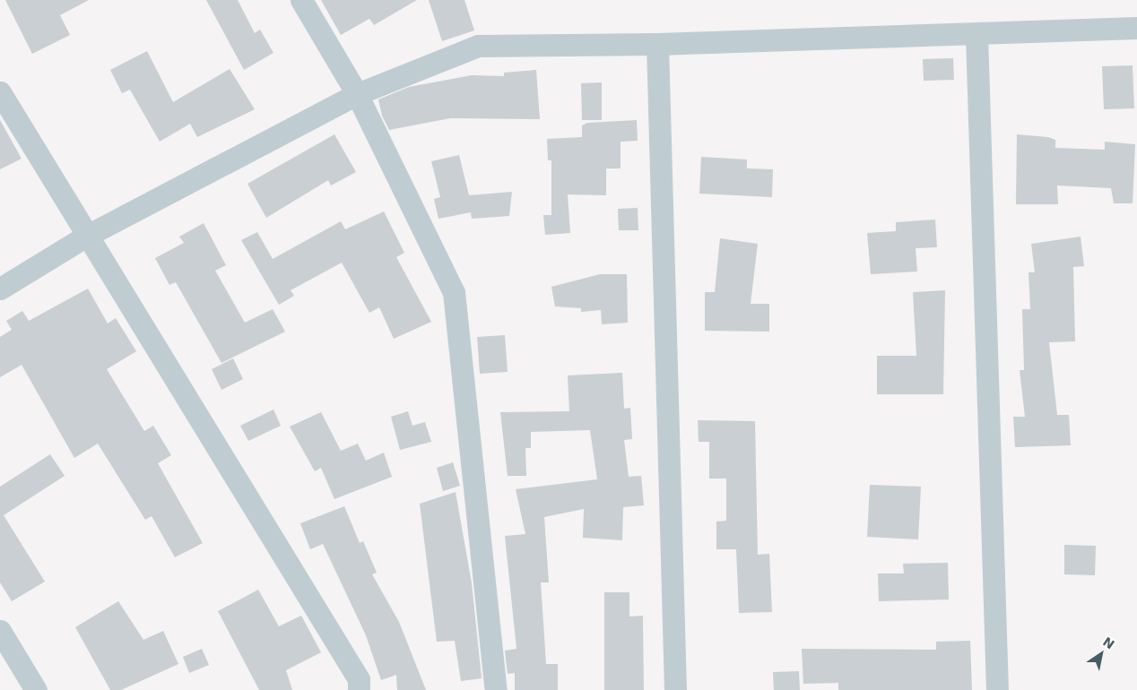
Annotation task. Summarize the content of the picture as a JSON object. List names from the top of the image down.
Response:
{
  "north": "top right"
}
